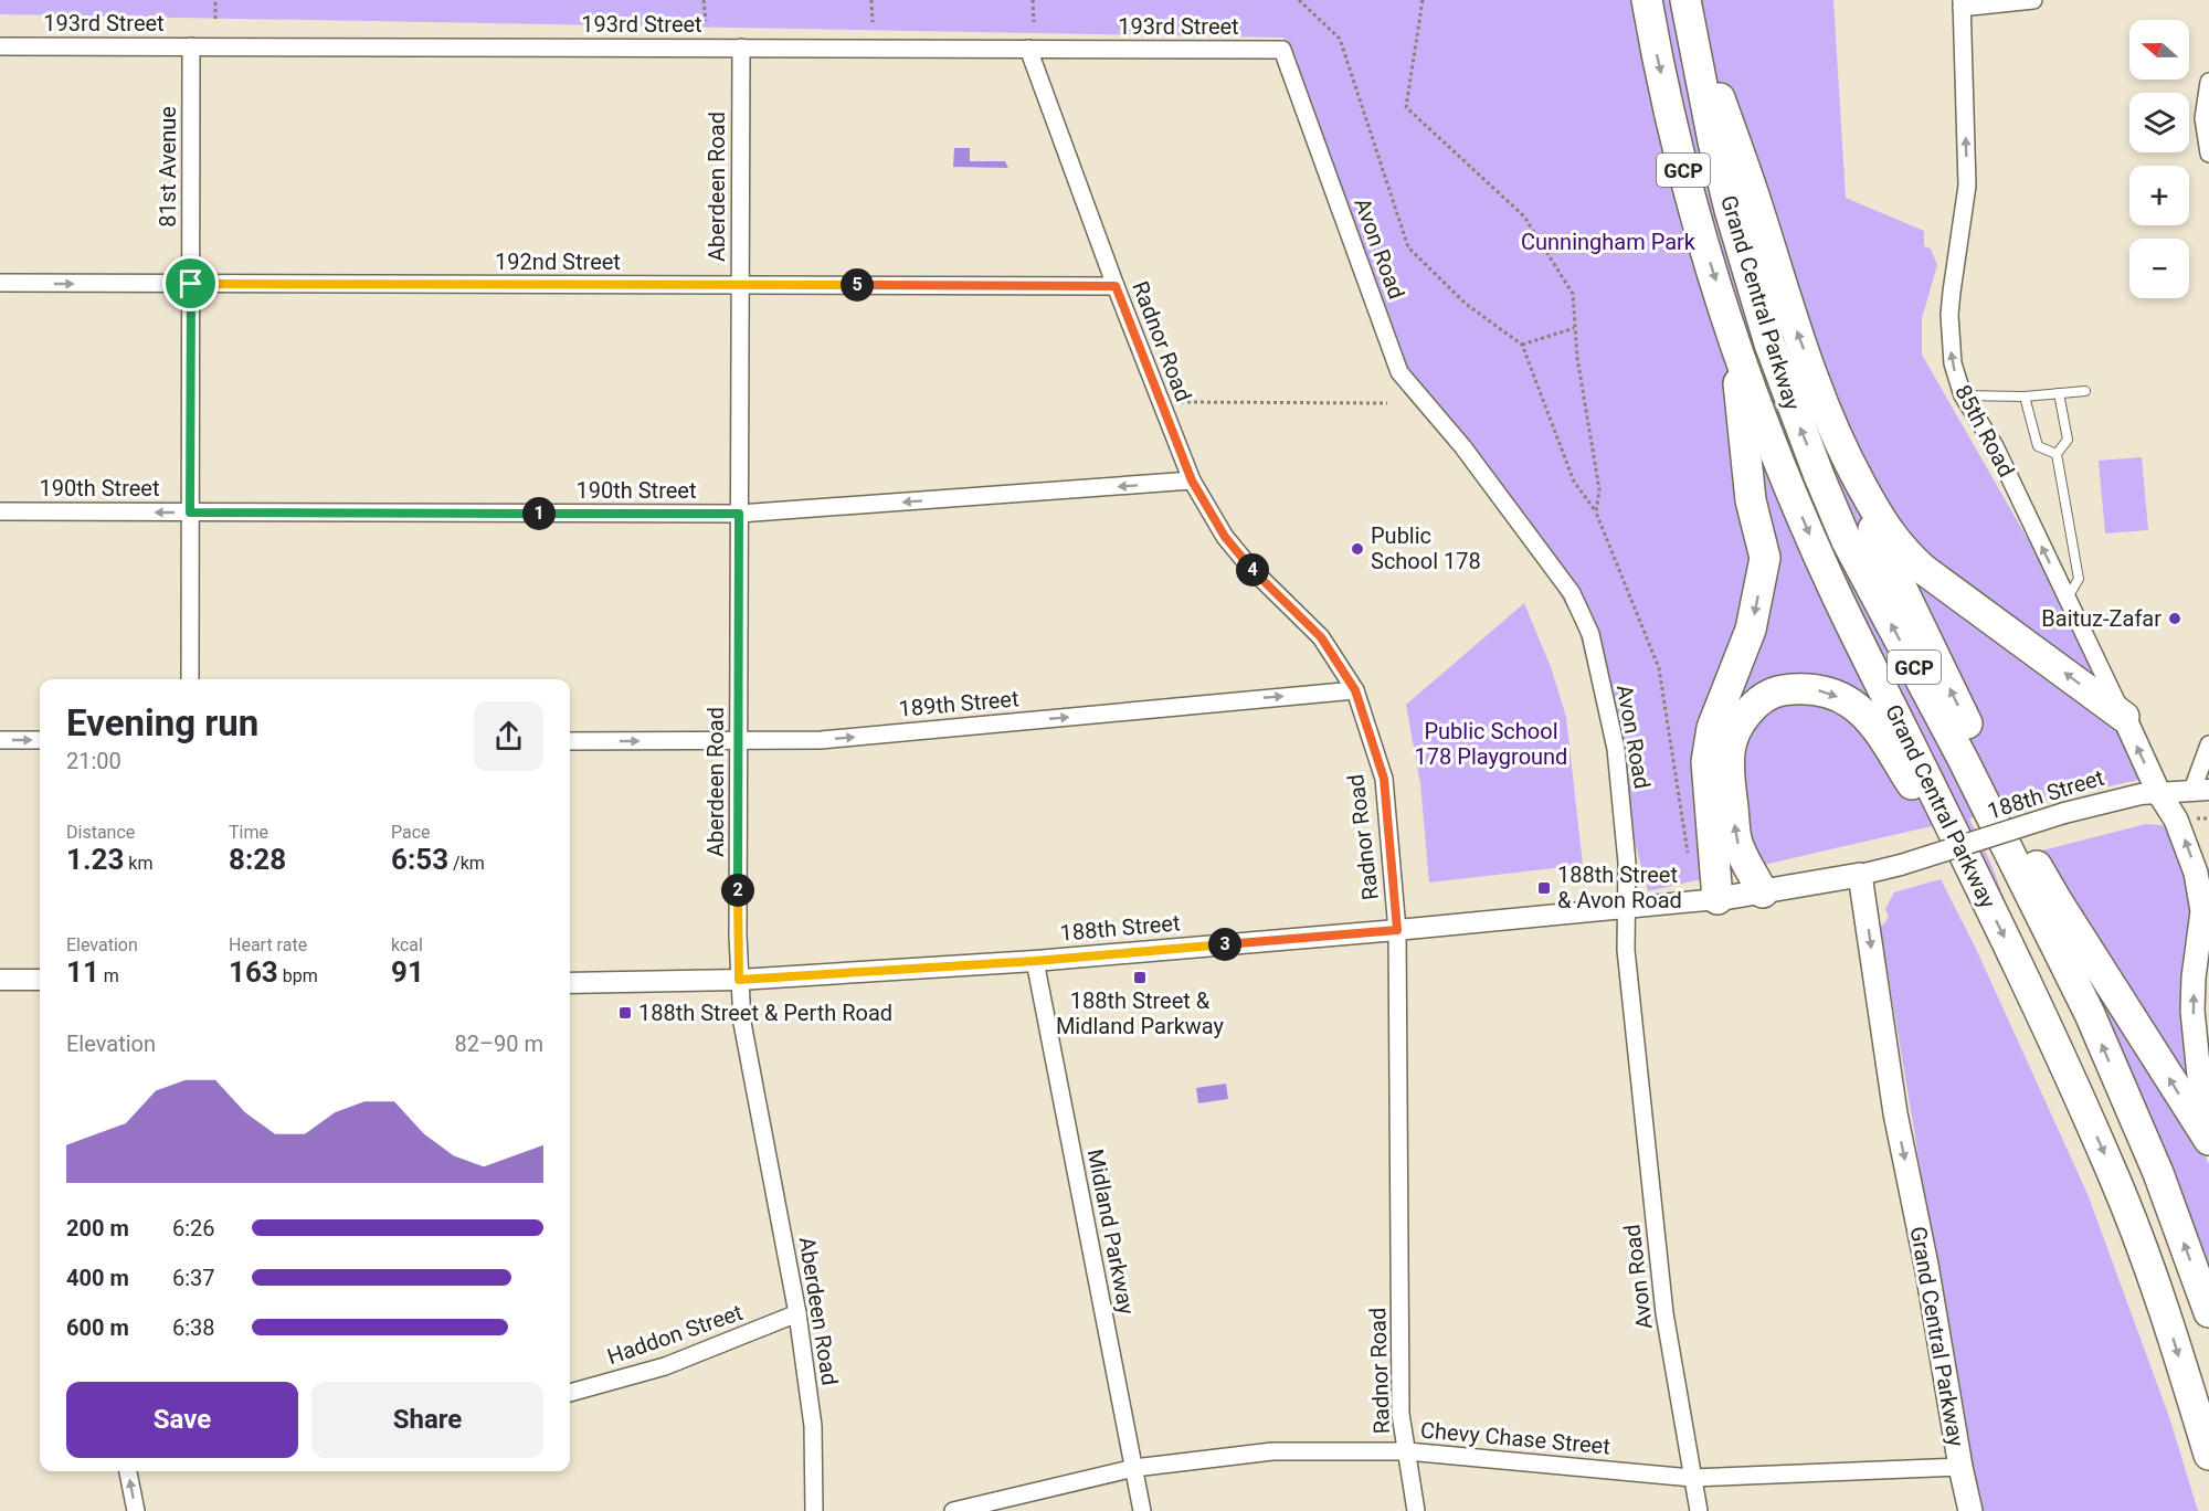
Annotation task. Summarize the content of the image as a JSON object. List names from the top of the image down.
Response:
{
  "streets": {
    "highway": ["GCP", "Grand Central Parkway"],
    "main road": ["85th Road"],
    "street": [
      "193rd Street",
      "81st Avenue",
      "Aberdeen Road",
      "Avon Road",
      "192nd Street",
      "Radnor Road",
      "190th Street",
      "189th Street",
      "188th Street",
      "Midland Parkway",
      "Haddon Street",
      "Chevy Chase Street"
    ]
  },
  "crossings": [
    ["193rd Street", "81st Avenue"],
    ["193rd Street", "Aberdeen Road"],
    ["193rd Street", "Avon Road"],
    ["193rd Street", "Radnor Road"],
    ["81st Avenue", "192nd Street"],
    ["81st Avenue", "190th Street"],
    ["Aberdeen Road", "192nd Street"],
    ["Aberdeen Road", "190th Street"],
    ["Aberdeen Road", "189th Street"],
    ["Aberdeen Road", "188th Street"],
    ["Aberdeen Road", "Haddon Street"],
    ["Avon Road", "188th Street"],
    ["Avon Road", "Chevy Chase Street"],
    ["192nd Street", "Radnor Road"],
    ["Grand Central Parkway", "188th Street"],
    ["Grand Central Parkway", "Chevy Chase Street"],
    ["Radnor Road", "190th Street"],
    ["Radnor Road", "189th Street"],
    ["Radnor Road", "188th Street"],
    ["Radnor Road", "Chevy Chase Street"],
    ["85th Road", "188th Street"],
    ["188th Street", "Midland Parkway"],
    ["Midland Parkway", "Chevy Chase Street"]
  ],
  "one_way": ["85th Road", "190th Street", "189th Street"],
  "parks": ["Cunningham Park", "Public School 178 Playground"],
  "places": {
    "other": ["Public School 178", "Baituz-Zafar"],
    "transit": ["188th Street & Avon Road", "188th Street & Midland Parkway", "188th Street & Perth Road"]
  },
  "north": "left",
  "page": {
    "map_buttons": ["+", "−"],
    "pins": [
      "5",
      "1",
      "4",
      "2",
      "3"
    ],
    "heading": ["Evening run", "21:00"],
    "stats": [
      ["Distance", "1.23 km"],
      ["Time", "8:28"],
      ["Pace", "6:53 /km"],
      ["Elevation", "11 m"],
      ["Heart rate", "163 bpm"],
      ["kcal", "91"]
    ],
    "chart": ["Elevation", "82–90 m"],
    "list": [
      {
        "name": "200 m",
        "note": "6:26"
      },
      {
        "name": "400 m",
        "note": "6:37"
      },
      {
        "name": "600 m",
        "note": "6:38"
      }
    ],
    "buttons": ["Save", "Share"]
  }
}
